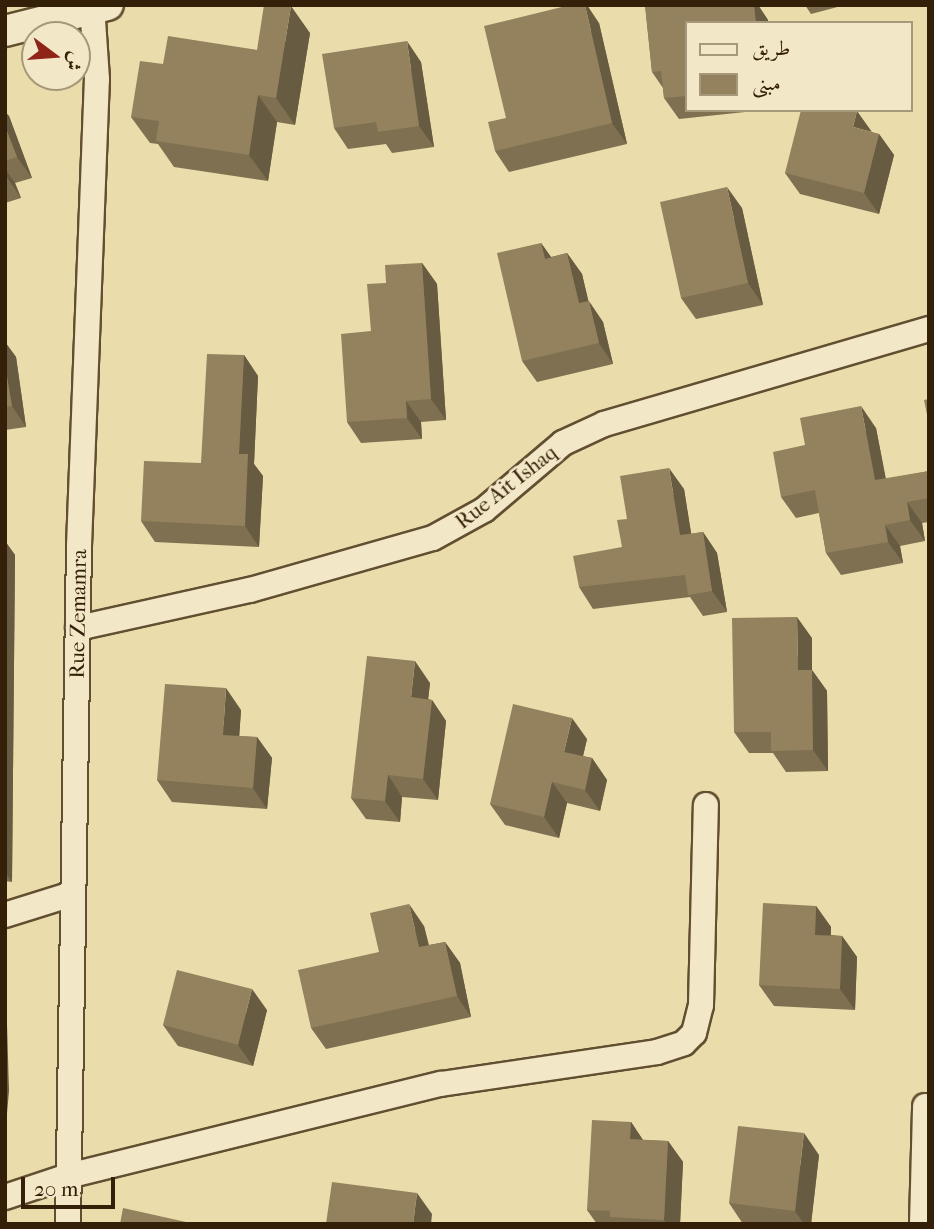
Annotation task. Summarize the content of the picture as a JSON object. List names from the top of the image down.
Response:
{
  "streets": {
    "street": ["Rue Ait Ishaq", "Rue Zemamra"]
  },
  "crossings": [
    ["Rue Ait Ishaq", "Rue Zemamra"]
  ],
  "legend": ["طريق", "مبنى"],
  "scale_bar": "20 m",
  "north": "right"
}
